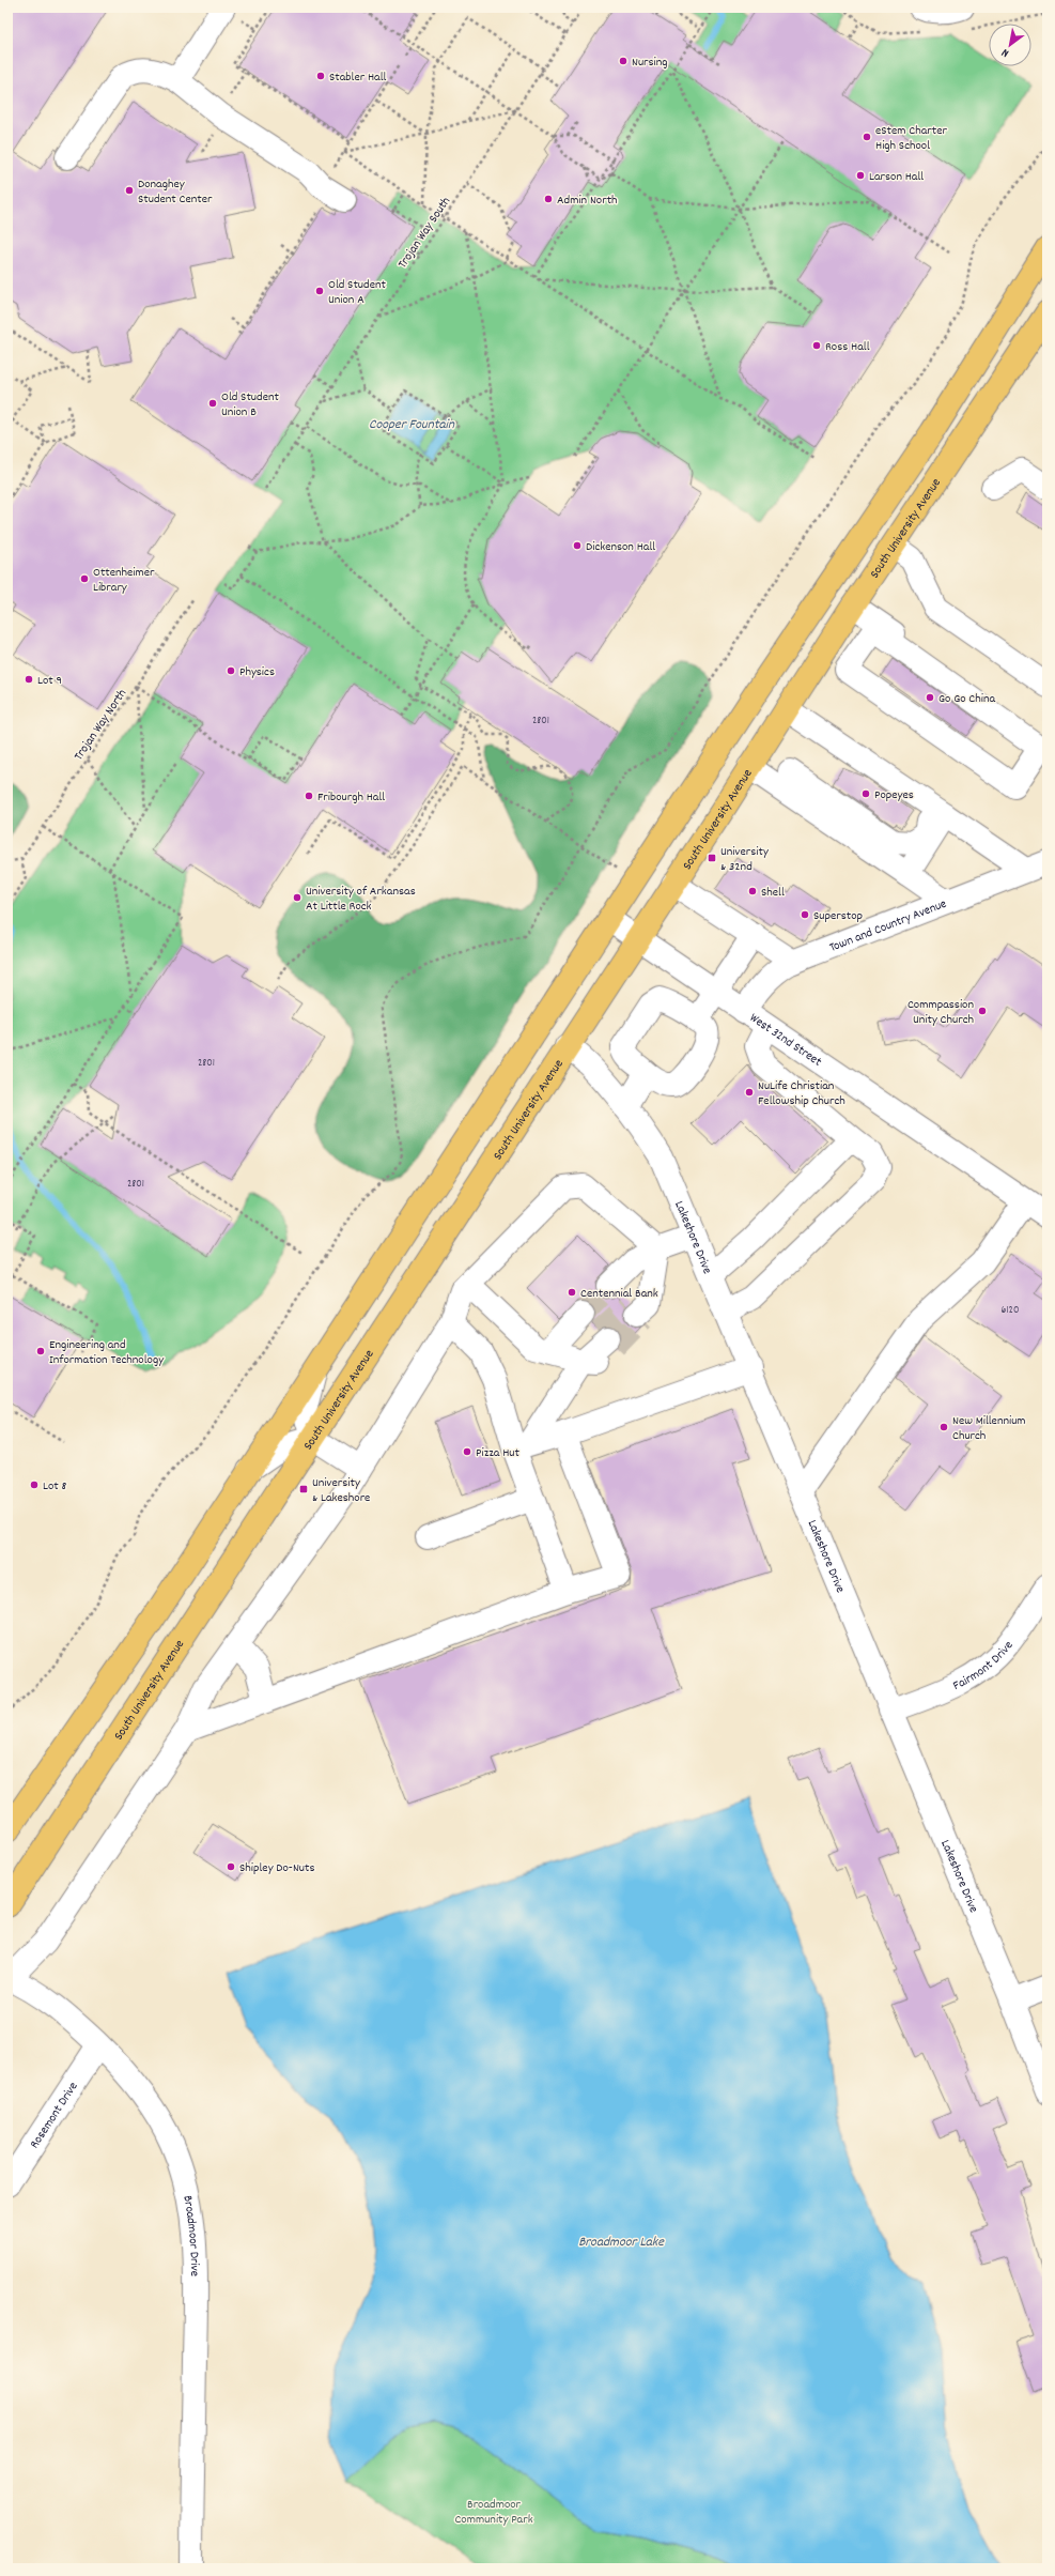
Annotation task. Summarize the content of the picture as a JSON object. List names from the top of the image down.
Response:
{
  "streets": {
    "main road": ["South University Avenue"],
    "street": [
      "Town and Country Avenue",
      "West 32nd Street",
      "Lakeshore Drive",
      "Fairmont Drive",
      "Rosemont Drive",
      "Broadmoor Drive"
    ],
    "path": ["Trojan Way South", "Trojan Way North"]
  },
  "crossings": [
    ["South University Avenue", "West 32nd Street"],
    ["South University Avenue", "Lakeshore Drive"],
    ["Town and Country Avenue", "West 32nd Street"],
    ["Lakeshore Drive", "Fairmont Drive"],
    ["Rosemont Drive", "Broadmoor Drive"]
  ],
  "water": ["Cooper Fountain", "Broadmoor Lake"],
  "parks": ["Broadmoor Community Park"],
  "places": {
    "other": [
      "Nursing",
      "Stabler Hall",
      "eStem Charter High School",
      "Larson Hall",
      "Donaghey Student Center",
      "Admin North",
      "Old Student Union A",
      "Ross Hall",
      "Old Student Union B",
      "Dickenson Hall",
      "Ottenheimer Library",
      "Physics",
      "Lot 9",
      "Go Go China",
      "Popeyes",
      "Fribourgh Hall",
      "Shell",
      "University of Arkansas At Little Rock",
      "Superstop",
      "Commpassion Unity Church",
      "NuLife Christian Fellowship Church",
      "Centennial Bank",
      "Engineering and Information Technology",
      "New Millennium Church",
      "Pizza Hut",
      "Lot 8",
      "Shipley Do-Nuts"
    ],
    "transit": ["University & 32nd", "University & Lakeshore"]
  },
  "house_numbers": [
    "2801",
    "2801",
    "2801",
    "6120"
  ],
  "north": "bottom left"
}
